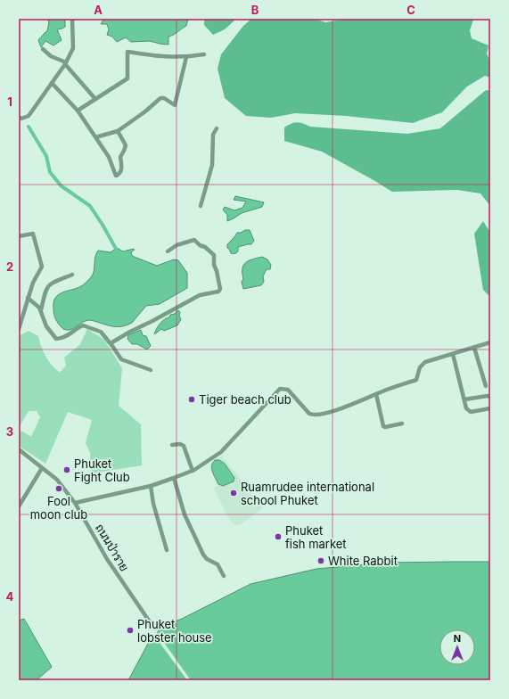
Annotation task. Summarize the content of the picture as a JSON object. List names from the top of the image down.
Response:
{
  "streets": {
    "street": ["ถนนป่าราย"]
  },
  "places": [
    "Tiger beach club",
    "Phuket Fight Club",
    "Fool moon club",
    "Ruamrudee international school Phuket",
    "Phuket fish market",
    "White Rabbit",
    "Phuket lobster house"
  ],
  "north": "top",
  "grid": {
    "columns": ["A", "B", "C"],
    "rows": [
      "1",
      "2",
      "3",
      "4"
    ]
  }
}
